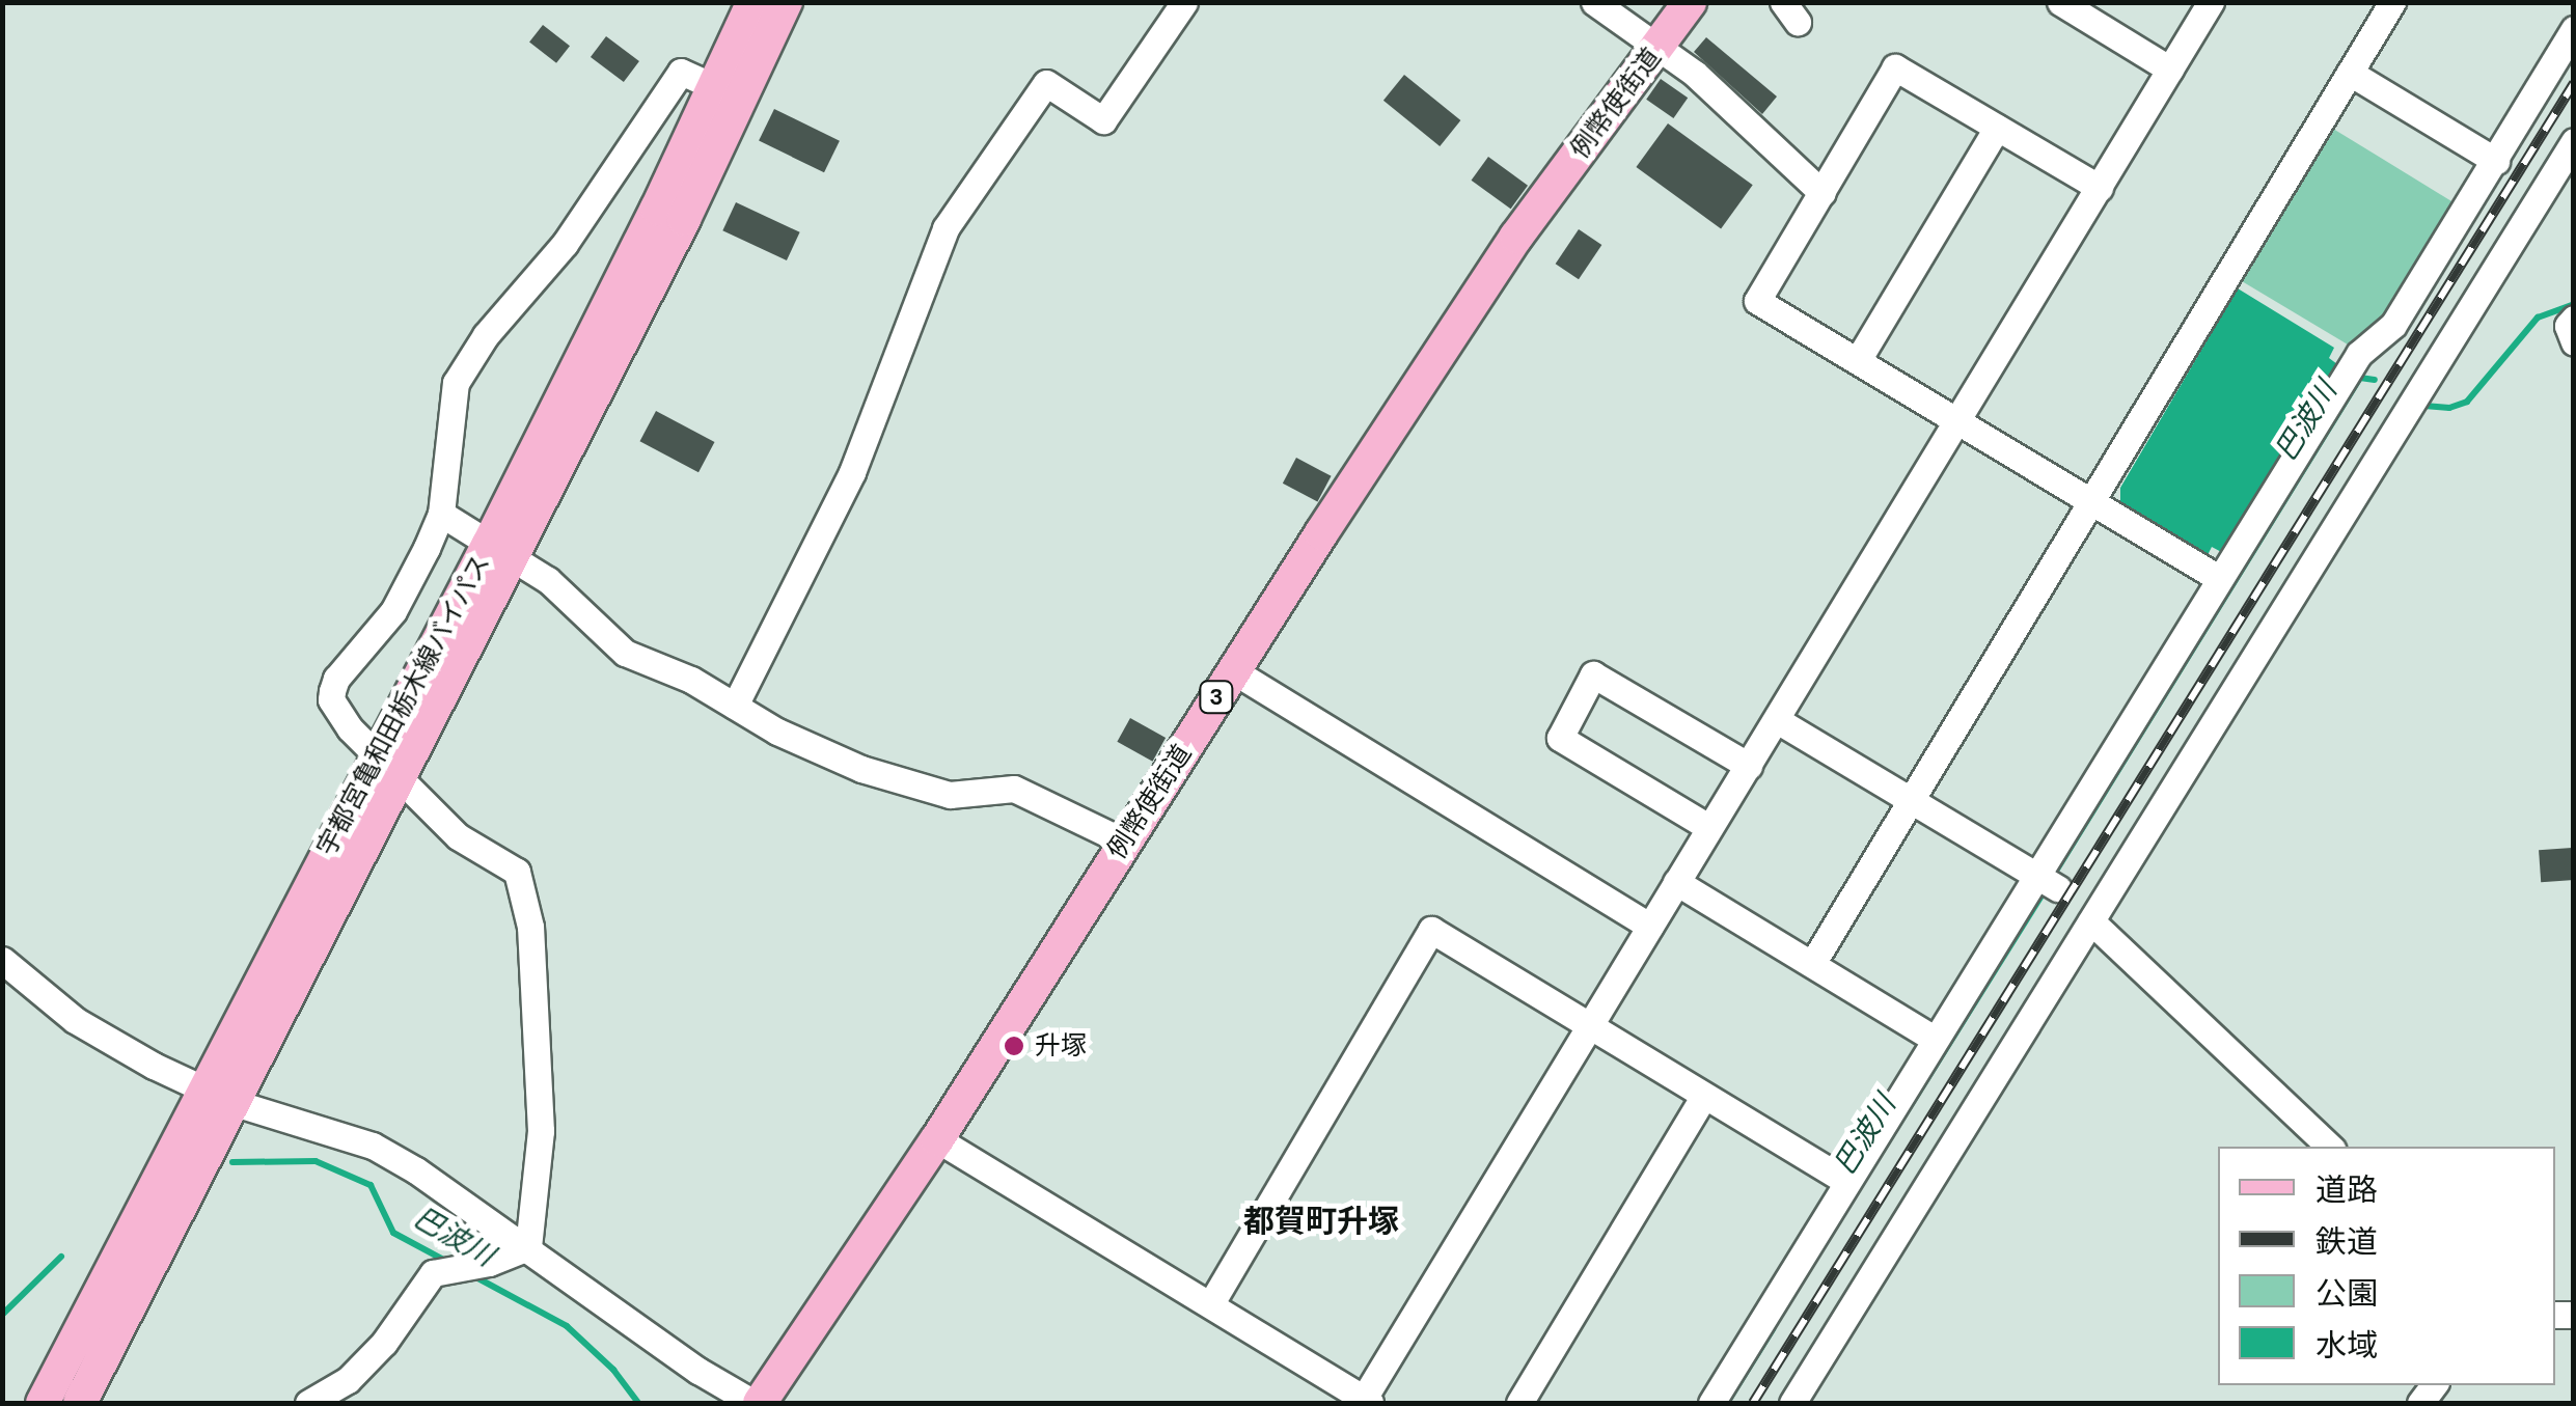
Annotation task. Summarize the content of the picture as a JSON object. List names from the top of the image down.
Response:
{
  "streets": {
    "main road": ["例幣使街道", "3", "宇都宮亀和田栃木線バイパス"]
  },
  "districts": ["都賀町升塚"],
  "water": ["巴波川"],
  "places": ["升塚"],
  "legend": [
    "道路",
    "鉄道",
    "公園",
    "水域"
  ]
}
